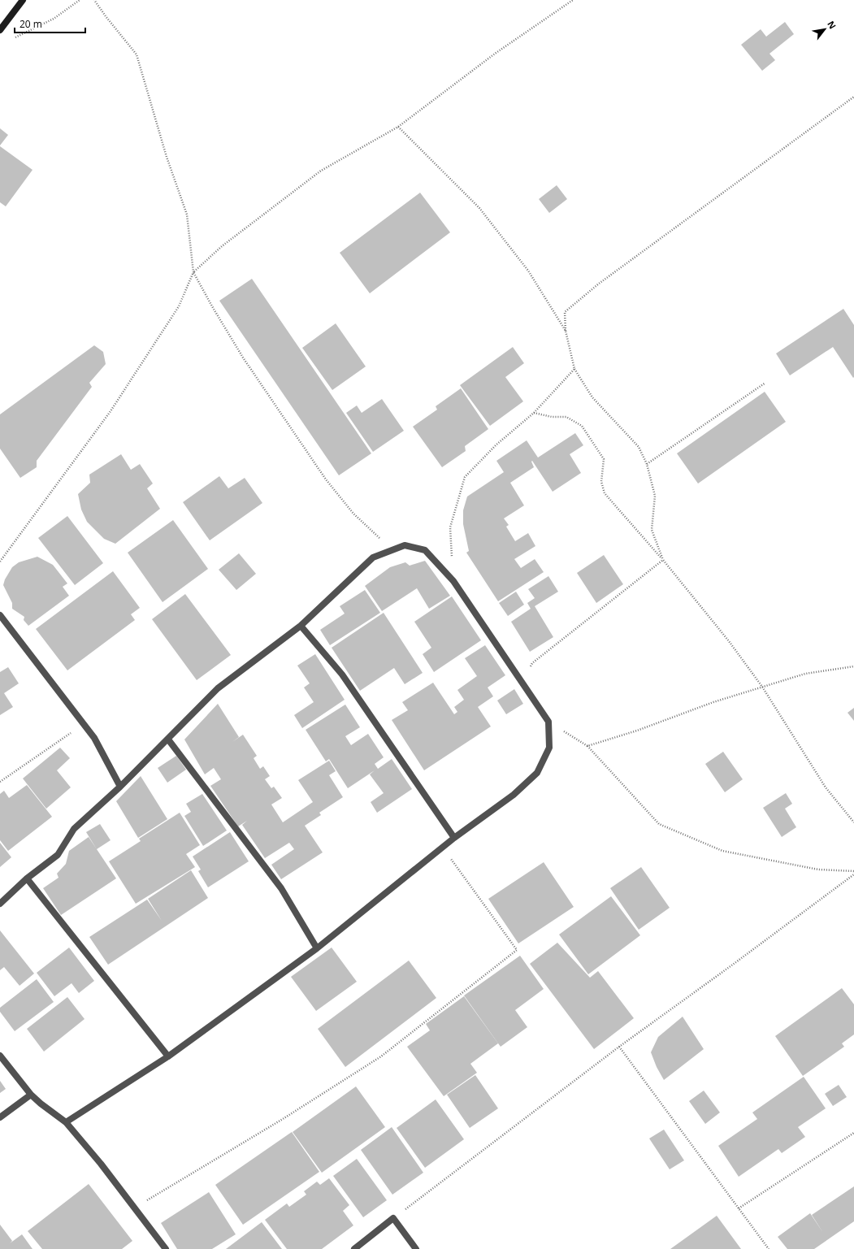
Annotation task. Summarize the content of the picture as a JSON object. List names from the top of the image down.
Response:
{
  "scale_bar": "20 m",
  "north": "top right"
}
